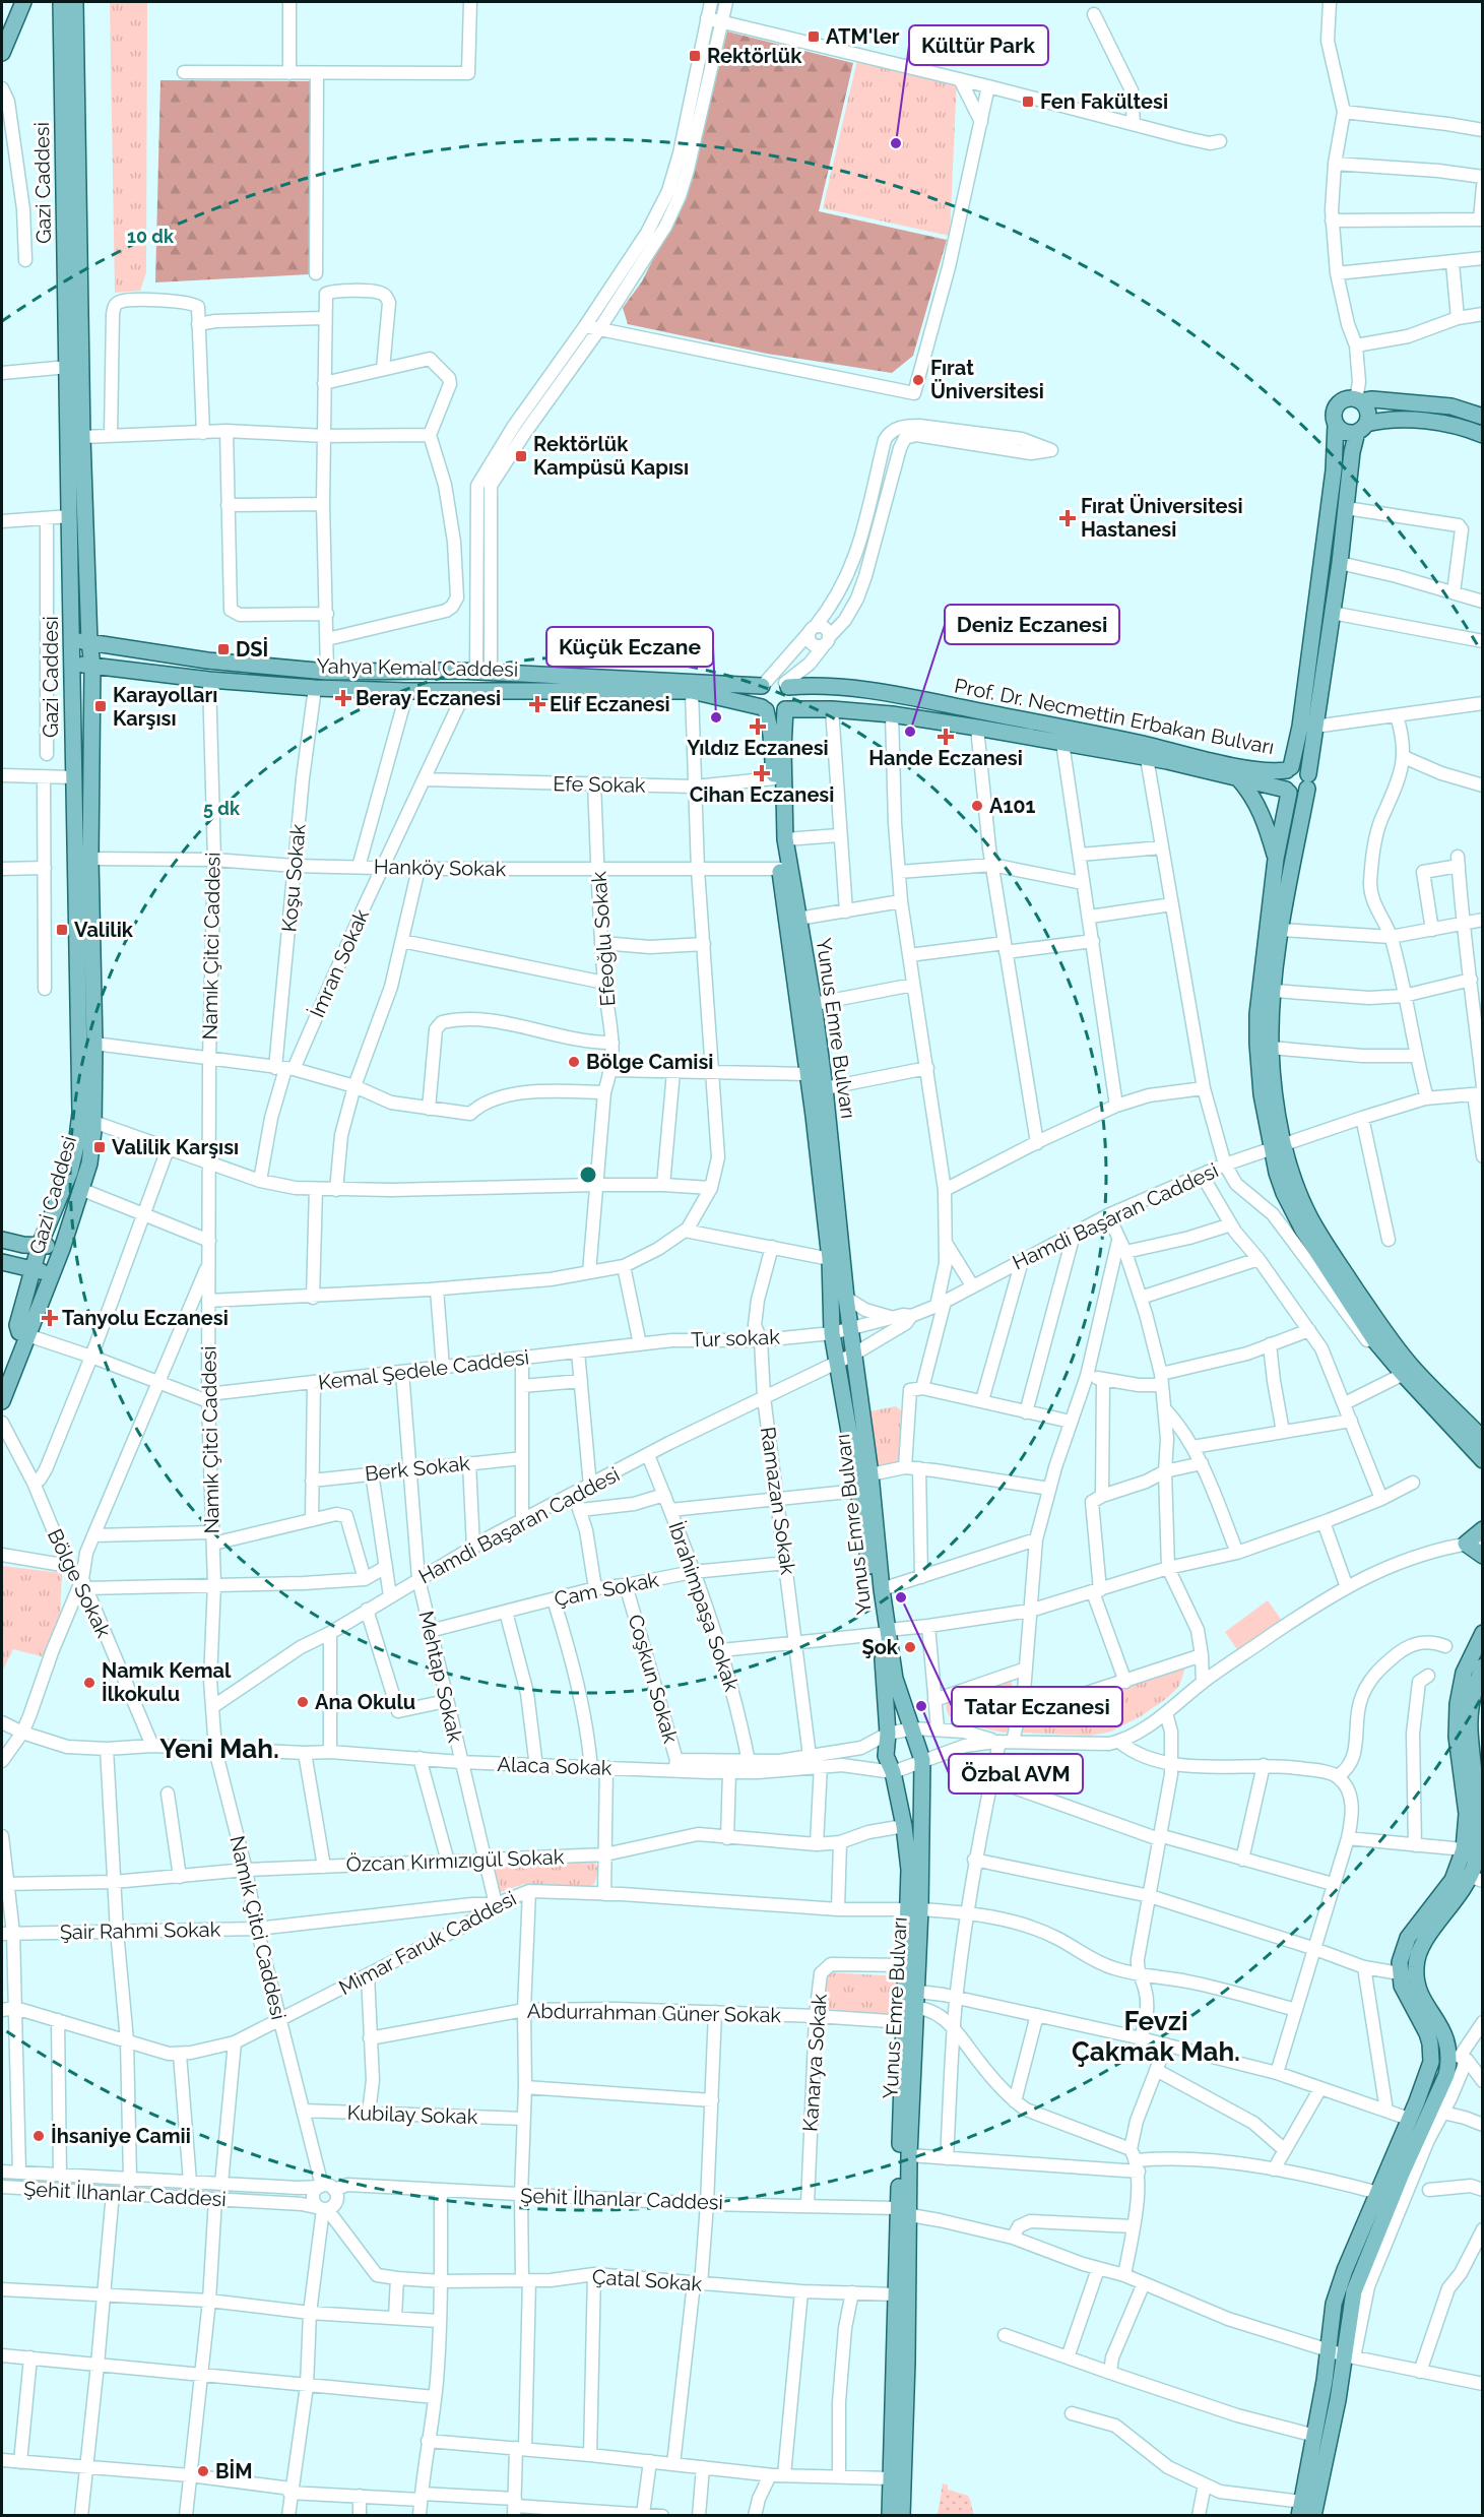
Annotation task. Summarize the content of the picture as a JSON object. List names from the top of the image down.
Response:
{
  "streets": {
    "main road": [
      "Gazi Caddesi",
      "Yahya Kemal Caddesi",
      "Prof. Dr. Necmettin Erbakan Bulvarı",
      "Yunus Emre Bulvarı"
    ],
    "street": [
      "Efe Sokak",
      "Hanköy Sokak",
      "Koşu Sokak",
      "Efeoğlu Sokak",
      "Namık Çitci Caddesi",
      "İmran Sokak",
      "Hamdi Başaran Caddesi",
      "Tur sokak",
      "Kemal Şedele Caddesi",
      "Berk Sokak",
      "Ramazan Sokak",
      "Bölge Sokak",
      "Çam Sokak",
      "İbrahimpaşa Sokak",
      "Mehtap Sokak",
      "Coşkun Sokak",
      "Alaca Sokak",
      "Özcan Kırmızıgül Sokak",
      "Şair Rahmi Sokak",
      "Mimar Faruk Caddesi",
      "Abdurrahman Güner Sokak",
      "Kanarya Sokak",
      "Kubilay Sokak",
      "Şehit İlhanlar Caddesi",
      "Çatal Sokak"
    ]
  },
  "crossings": [
    ["Gazi Caddesi", "Yahya Kemal Caddesi"],
    ["Gazi Caddesi", "Hanköy Sokak"],
    ["Yahya Kemal Caddesi", "Prof. Dr. Necmettin Erbakan Bulvarı"],
    ["Yahya Kemal Caddesi", "Koşu Sokak"],
    ["Yahya Kemal Caddesi", "Namık Çitci Caddesi"],
    ["Yahya Kemal Caddesi", "İmran Sokak"],
    ["Yahya Kemal Caddesi", "Yunus Emre Bulvarı"],
    ["Prof. Dr. Necmettin Erbakan Bulvarı", "Yunus Emre Bulvarı"],
    ["Efe Sokak", "Efeoğlu Sokak"],
    ["Efe Sokak", "İmran Sokak"],
    ["Efe Sokak", "Yunus Emre Bulvarı"],
    ["Hanköy Sokak", "Koşu Sokak"],
    ["Hanköy Sokak", "Efeoğlu Sokak"],
    ["Hanköy Sokak", "Namık Çitci Caddesi"],
    ["Hanköy Sokak", "İmran Sokak"],
    ["Hanköy Sokak", "Yunus Emre Bulvarı"],
    ["Koşu Sokak", "İmran Sokak"],
    ["Namık Çitci Caddesi", "Hamdi Başaran Caddesi"],
    ["Namık Çitci Caddesi", "Kemal Şedele Caddesi"],
    ["Namık Çitci Caddesi", "Alaca Sokak"],
    ["Namık Çitci Caddesi", "Özcan Kırmızıgül Sokak"],
    ["Namık Çitci Caddesi", "Şair Rahmi Sokak"],
    ["Namık Çitci Caddesi", "Mimar Faruk Caddesi"],
    ["Namık Çitci Caddesi", "Kubilay Sokak"],
    ["Namık Çitci Caddesi", "Şehit İlhanlar Caddesi"],
    ["Yunus Emre Bulvarı", "Hamdi Başaran Caddesi"],
    ["Yunus Emre Bulvarı", "Tur sokak"],
    ["Yunus Emre Bulvarı", "Alaca Sokak"],
    ["Yunus Emre Bulvarı", "Özcan Kırmızıgül Sokak"],
    ["Yunus Emre Bulvarı", "Mimar Faruk Caddesi"],
    ["Yunus Emre Bulvarı", "Abdurrahman Güner Sokak"],
    ["Yunus Emre Bulvarı", "Kanarya Sokak"],
    ["Yunus Emre Bulvarı", "Şehit İlhanlar Caddesi"],
    ["Yunus Emre Bulvarı", "Çatal Sokak"],
    ["Hamdi Başaran Caddesi", "Tur sokak"],
    ["Hamdi Başaran Caddesi", "Ramazan Sokak"],
    ["Hamdi Başaran Caddesi", "İbrahimpaşa Sokak"],
    ["Hamdi Başaran Caddesi", "Mehtap Sokak"],
    ["Tur sokak", "Kemal Şedele Caddesi"],
    ["Tur sokak", "Ramazan Sokak"],
    ["Kemal Şedele Caddesi", "Mehtap Sokak"],
    ["Berk Sokak", "Mehtap Sokak"],
    ["Ramazan Sokak", "Çam Sokak"],
    ["Bölge Sokak", "Alaca Sokak"],
    ["Çam Sokak", "İbrahimpaşa Sokak"],
    ["Çam Sokak", "Mehtap Sokak"],
    ["Çam Sokak", "Coşkun Sokak"],
    ["Mehtap Sokak", "Alaca Sokak"],
    ["Mehtap Sokak", "Özcan Kırmızıgül Sokak"],
    ["Mehtap Sokak", "Şair Rahmi Sokak"],
    ["Mehtap Sokak", "Mimar Faruk Caddesi"],
    ["Coşkun Sokak", "Alaca Sokak"],
    ["Şair Rahmi Sokak", "Mimar Faruk Caddesi"],
    ["Abdurrahman Güner Sokak", "Kanarya Sokak"],
    ["Kanarya Sokak", "Şehit İlhanlar Caddesi"]
  ],
  "districts": ["Yeni Mah.", "Fevzi Çakmak Mah."],
  "places": {
    "transit": [
      "ATM'ler",
      "Rektörlük",
      "Fen Fakültesi",
      "Rektörlük Kampüsü Kapısı",
      "DSİ",
      "Karayolları Karşısı",
      "Valilik",
      "Valilik Karşısı"
    ],
    "other": [
      "Kültür Park",
      "Fırat Üniversitesi",
      "Küçük Eczane",
      "Deniz Eczanesi",
      "A101",
      "Bölge Camisi",
      "Tatar Eczanesi",
      "Şok",
      "Namık Kemal İlkokulu",
      "Ana Okulu",
      "Özbal AVM",
      "İhsaniye Camii",
      "BİM"
    ],
    "health": [
      "Fırat Üniversitesi Hastanesi",
      "Beray Eczanesi",
      "Elif Eczanesi",
      "Yıldız Eczanesi",
      "Hande Eczanesi",
      "Cihan Eczanesi",
      "Tanyolu Eczanesi"
    ]
  },
  "rings": ["10 dk", "5 dk"]
}
